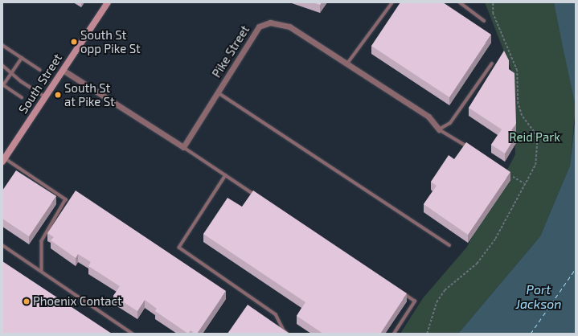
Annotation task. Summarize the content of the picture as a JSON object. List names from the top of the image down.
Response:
{
  "streets": {
    "street": ["Pike Street", "South Street"]
  },
  "water": ["Port Jackson"],
  "parks": ["Reid Park"],
  "places": ["South St opp Pike St", "South St at Pike St", "Phoenix Contact"]
}
